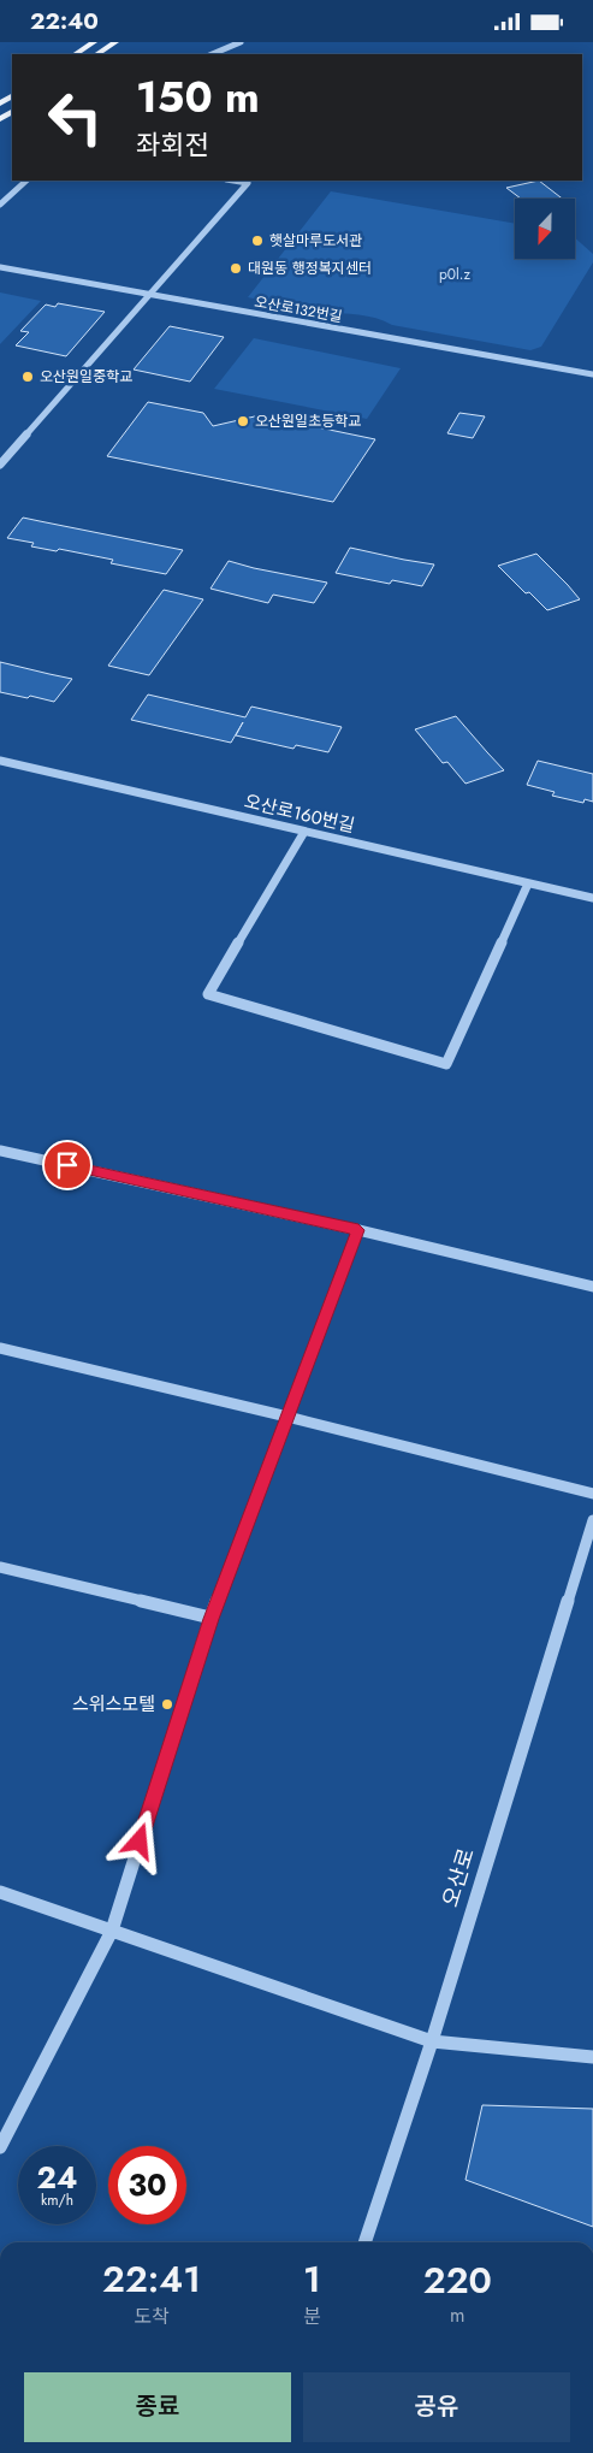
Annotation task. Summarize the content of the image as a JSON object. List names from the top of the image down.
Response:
{
  "streets": {
    "street": ["오산로132번길", "오산로160번길", "오산로"]
  },
  "parks": ["p0l.z"],
  "places": [
    "햇살마루도서관",
    "대원동 행정복지센터",
    "오산원일중학교",
    "오산원일초등학교",
    "스위스모텔"
  ],
  "north": "bottom",
  "page": {
    "status": "22:40",
    "turn": ["150 m", "좌회전"],
    "speed": "24 km/h",
    "limit": "30",
    "eta": [
      "22:41",
      "도착",
      "1",
      "분",
      "220",
      "m"
    ],
    "buttons": ["종료", "공유"]
  }
}
